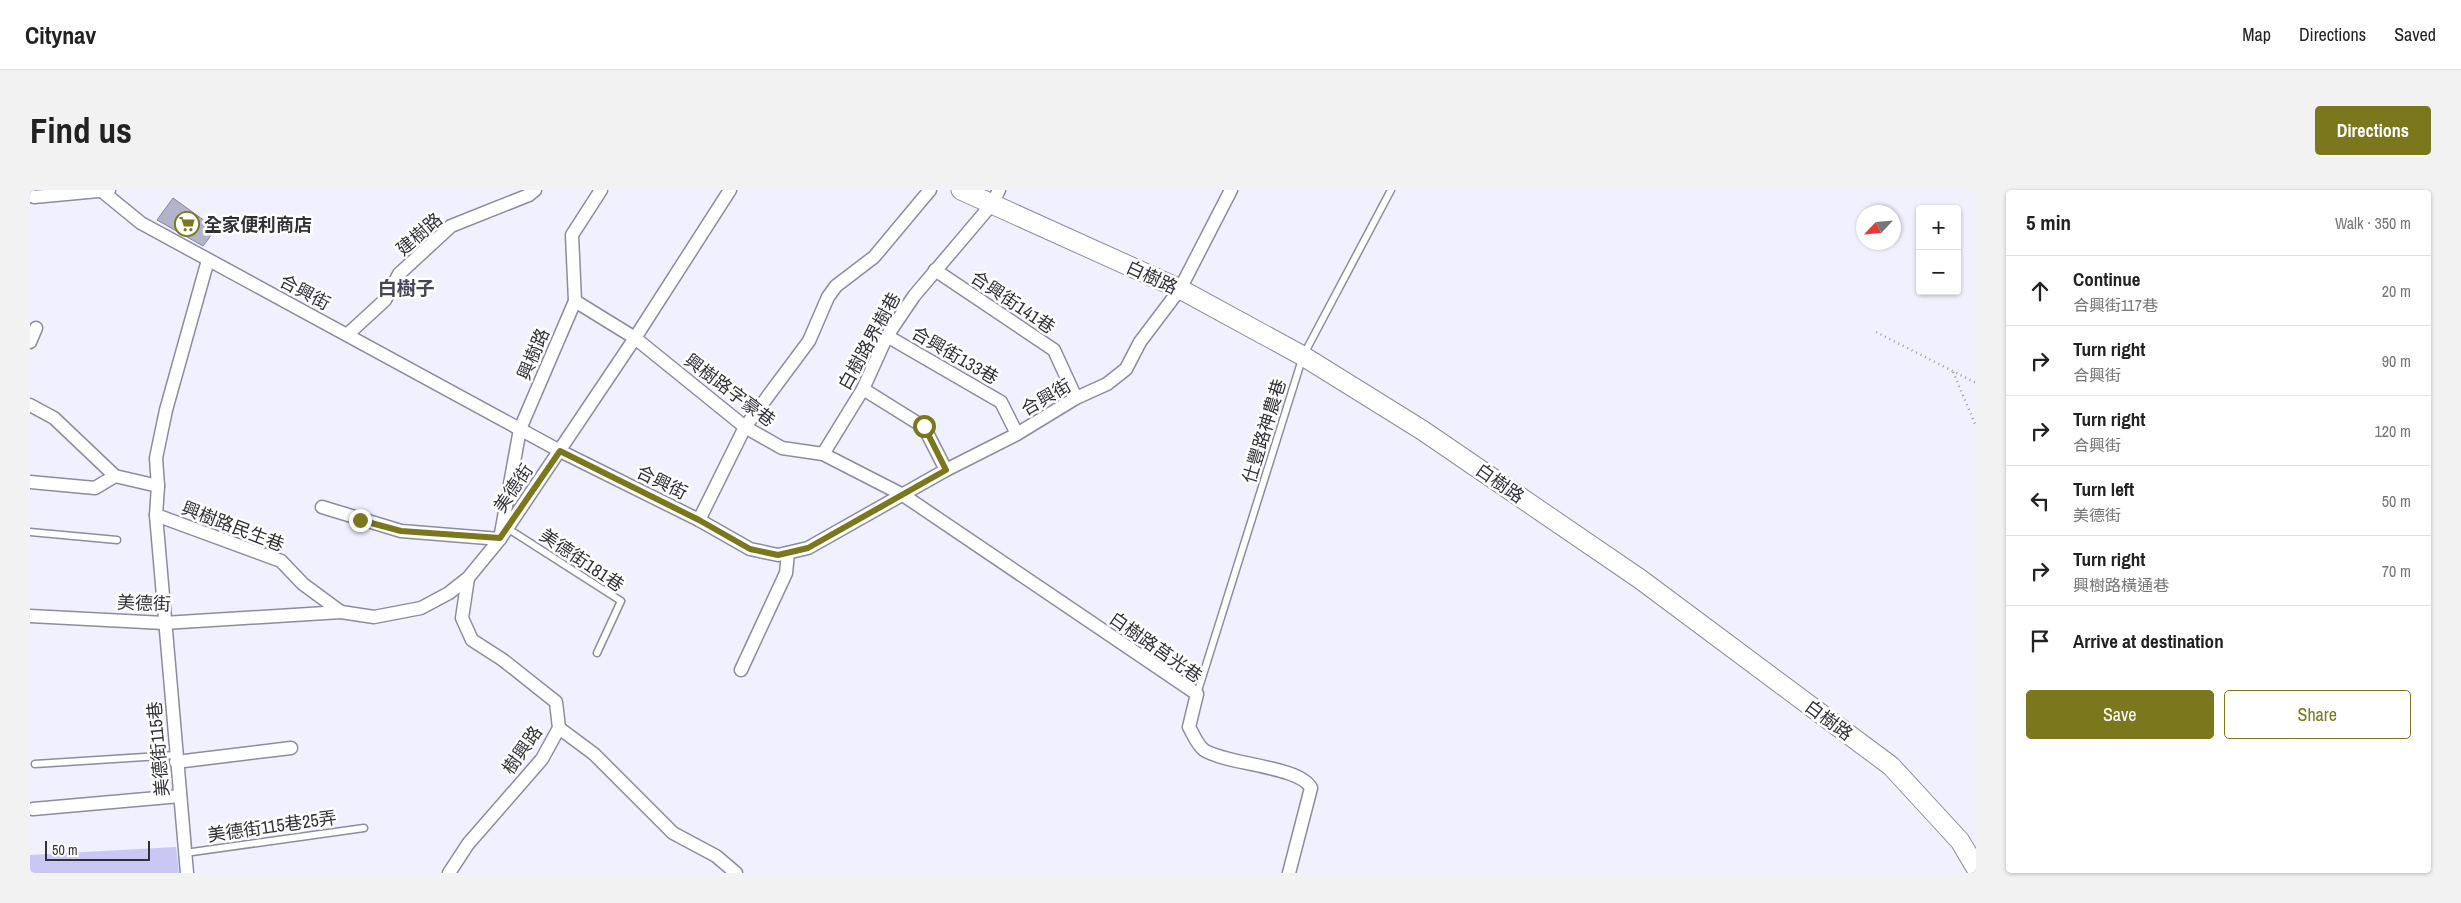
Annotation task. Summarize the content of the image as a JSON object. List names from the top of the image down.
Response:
{
  "streets": {
    "street": [
      "建樹路",
      "白樹路",
      "合興街",
      "合興街141巷",
      "白樹路界樹巷",
      "興樹路",
      "合興街133巷",
      "興樹路字豪巷",
      "美德街",
      "興樹路民生巷",
      "白樹路莒光巷",
      "美德街115巷",
      "樹興路"
    ],
    "lane": ["仕豐路神農巷", "美德街181巷", "美德街115巷25弄"]
  },
  "crossings": [
    ["建樹路", "合興街"],
    ["白樹路", "合興街"],
    ["白樹路", "白樹路界樹巷"],
    ["白樹路", "仕豐路神農巷"],
    ["合興街", "合興街141巷"],
    ["合興街", "興樹路"],
    ["合興街", "合興街133巷"],
    ["合興街", "興樹路字豪巷"],
    ["合興街", "美德街"],
    ["合興街", "白樹路莒光巷"],
    ["合興街", "美德街115巷"],
    ["合興街141巷", "白樹路界樹巷"],
    ["白樹路界樹巷", "合興街133巷"],
    ["白樹路界樹巷", "興樹路字豪巷"],
    ["興樹路", "興樹路字豪巷"],
    ["興樹路", "美德街"],
    ["興樹路", "美德街181巷"],
    ["興樹路字豪巷", "美德街"],
    ["興樹路字豪巷", "白樹路莒光巷"],
    ["仕豐路神農巷", "白樹路莒光巷"],
    ["美德街", "興樹路民生巷"],
    ["美德街", "美德街181巷"],
    ["美德街", "美德街115巷"],
    ["美德街", "樹興路"],
    ["興樹路民生巷", "美德街115巷"],
    ["美德街115巷", "美德街115巷25弄"]
  ],
  "districts": ["白樹子"],
  "places": {
    "supermarket": ["全家便利商店"]
  },
  "scale_bar": "50 m",
  "north": "bottom left",
  "page": {
    "header": "Citynav",
    "nav": ["Map", "Directions", "Saved"],
    "buttons": [
      "Directions",
      ["Save", "Share"]
    ],
    "title": "Find us",
    "heading": ["5 min", "Walk · 350 m"],
    "map_buttons": ["+", "−"],
    "list": [
      ["Continue", "合興街117巷", "20 m"],
      ["Turn right", "合興街", "90 m"],
      ["Turn right", "合興街", "120 m"],
      ["Turn left", "美德街", "50 m"],
      ["Turn right", "興樹路橫通巷", "70 m"],
      "Arrive at destination"
    ],
    "scale": "50 m"
  }
}
